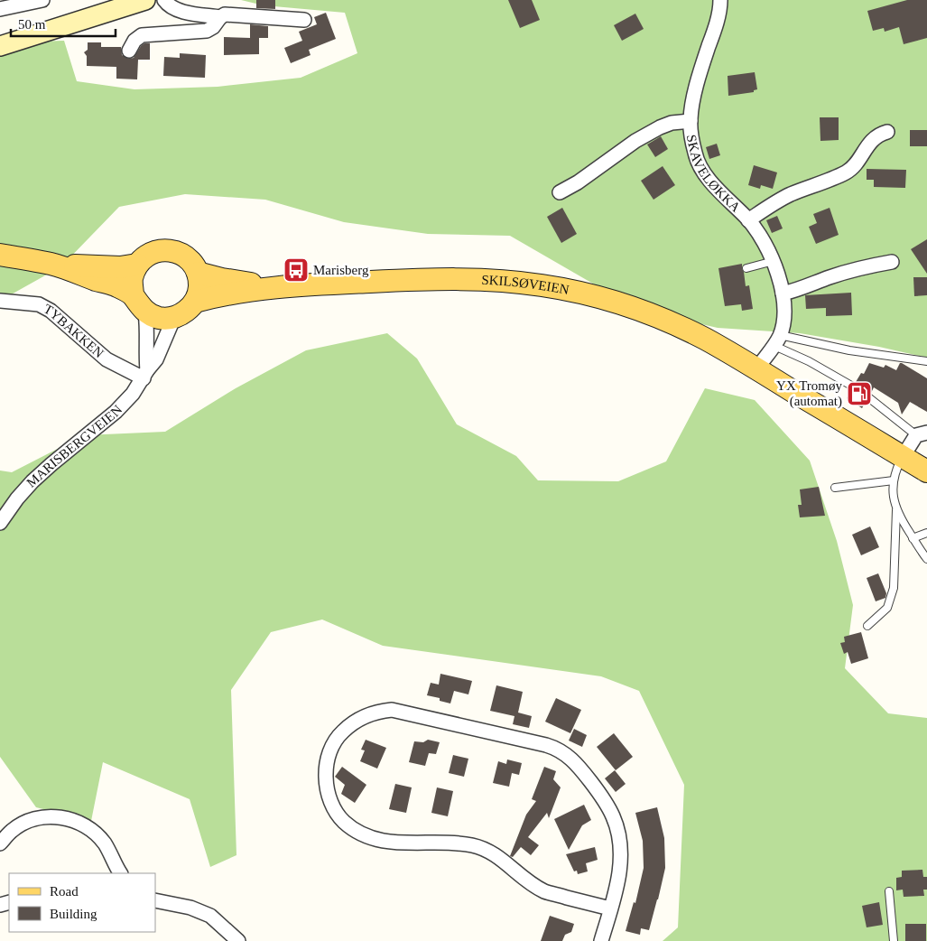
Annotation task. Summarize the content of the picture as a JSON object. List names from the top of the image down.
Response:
{
  "streets": {
    "main road": ["SKILSØVEIEN"],
    "street": ["SKAVELØKKA", "TYBAKKEN", "MARISBERGVEIEN"]
  },
  "crossings": [
    ["SKILSØVEIEN", "MARISBERGVEIEN"],
    ["TYBAKKEN", "MARISBERGVEIEN"]
  ],
  "places": {
    "bus stop": ["Marisberg"],
    "fuel station": ["YX Tromøy (automat)"]
  },
  "legend": ["Road", "Building"],
  "scale_bar": "50 m"
}
